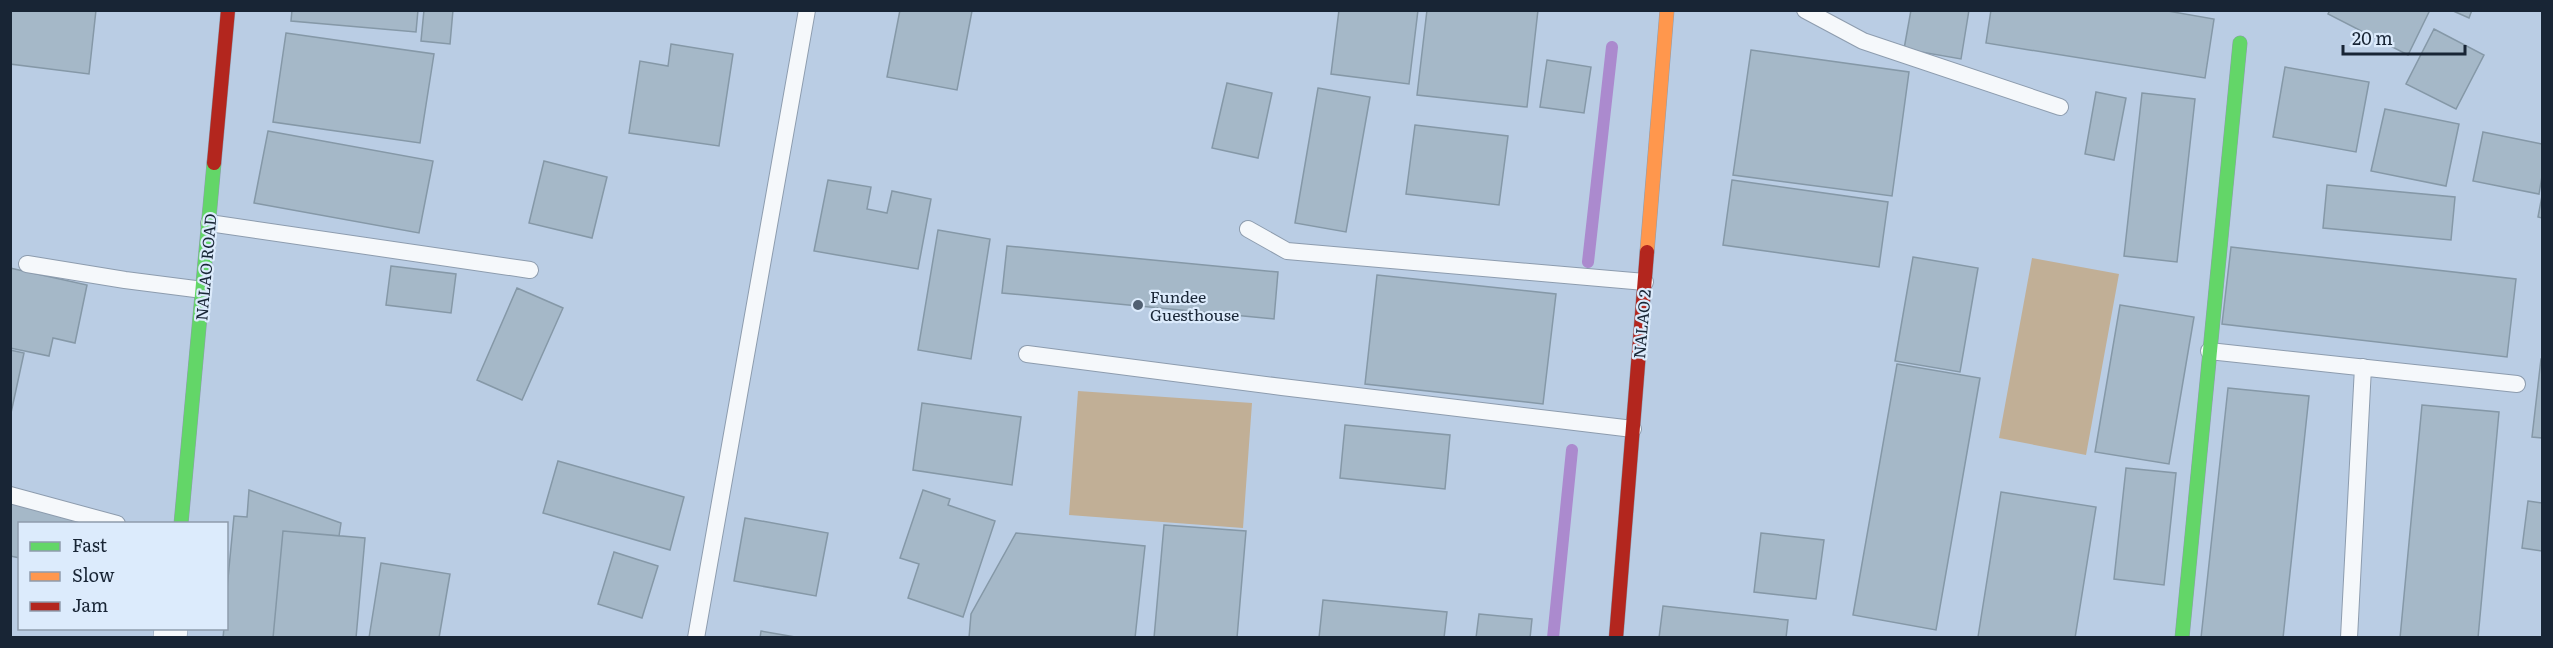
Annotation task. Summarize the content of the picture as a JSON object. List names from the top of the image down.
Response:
{
  "streets": {
    "street": ["NALAO ROAD", "NALAO 2"]
  },
  "places": ["Fundee Guesthouse"],
  "legend": ["Fast", "Slow", "Jam"],
  "scale_bar": "20 m"
}
